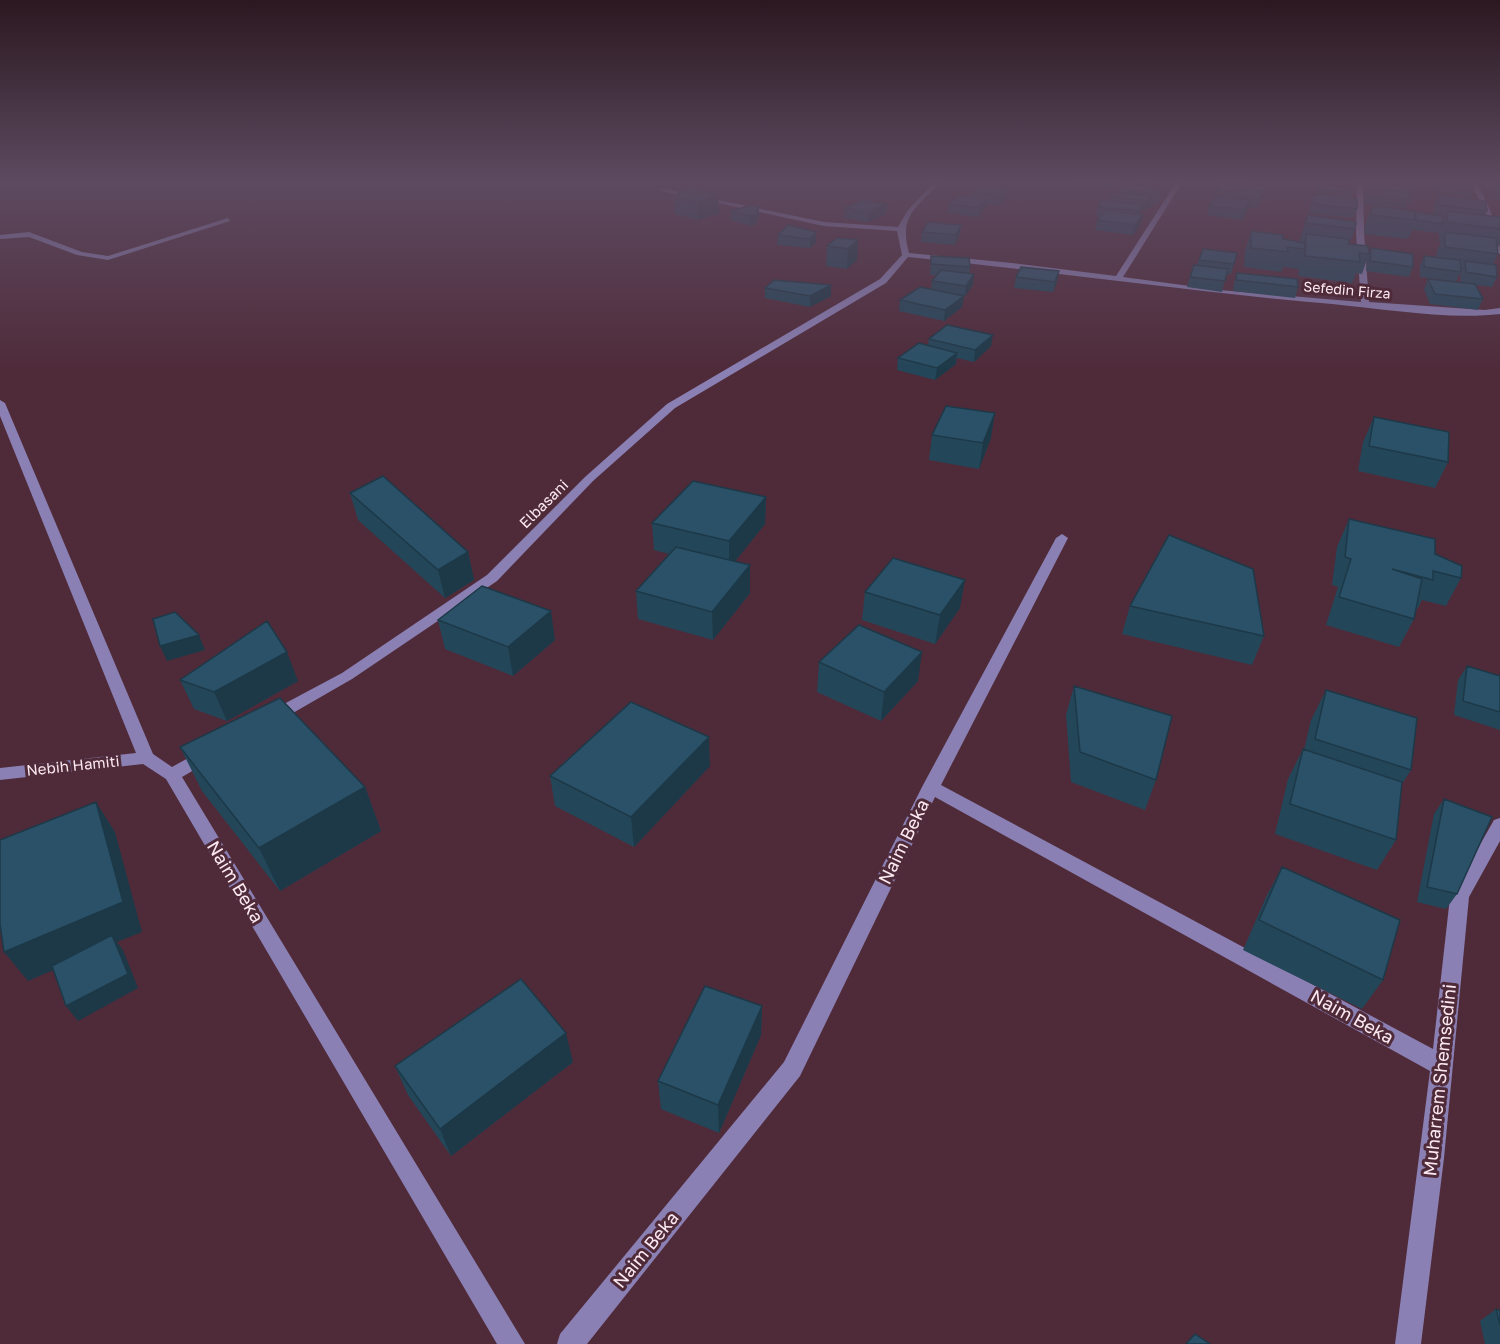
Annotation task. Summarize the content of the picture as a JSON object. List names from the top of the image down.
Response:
{
  "streets": {
    "street": [
      "Sefedin Firza",
      "Elbasani",
      "Nebih Hamiti",
      "Naim Beka",
      "Muharrem Shemsedini"
    ]
  },
  "crossings": [
    ["Sefedin Firza", "Elbasani"],
    ["Nebih Hamiti", "Naim Beka"],
    ["Naim Beka", "Muharrem Shemsedini"]
  ]
}
